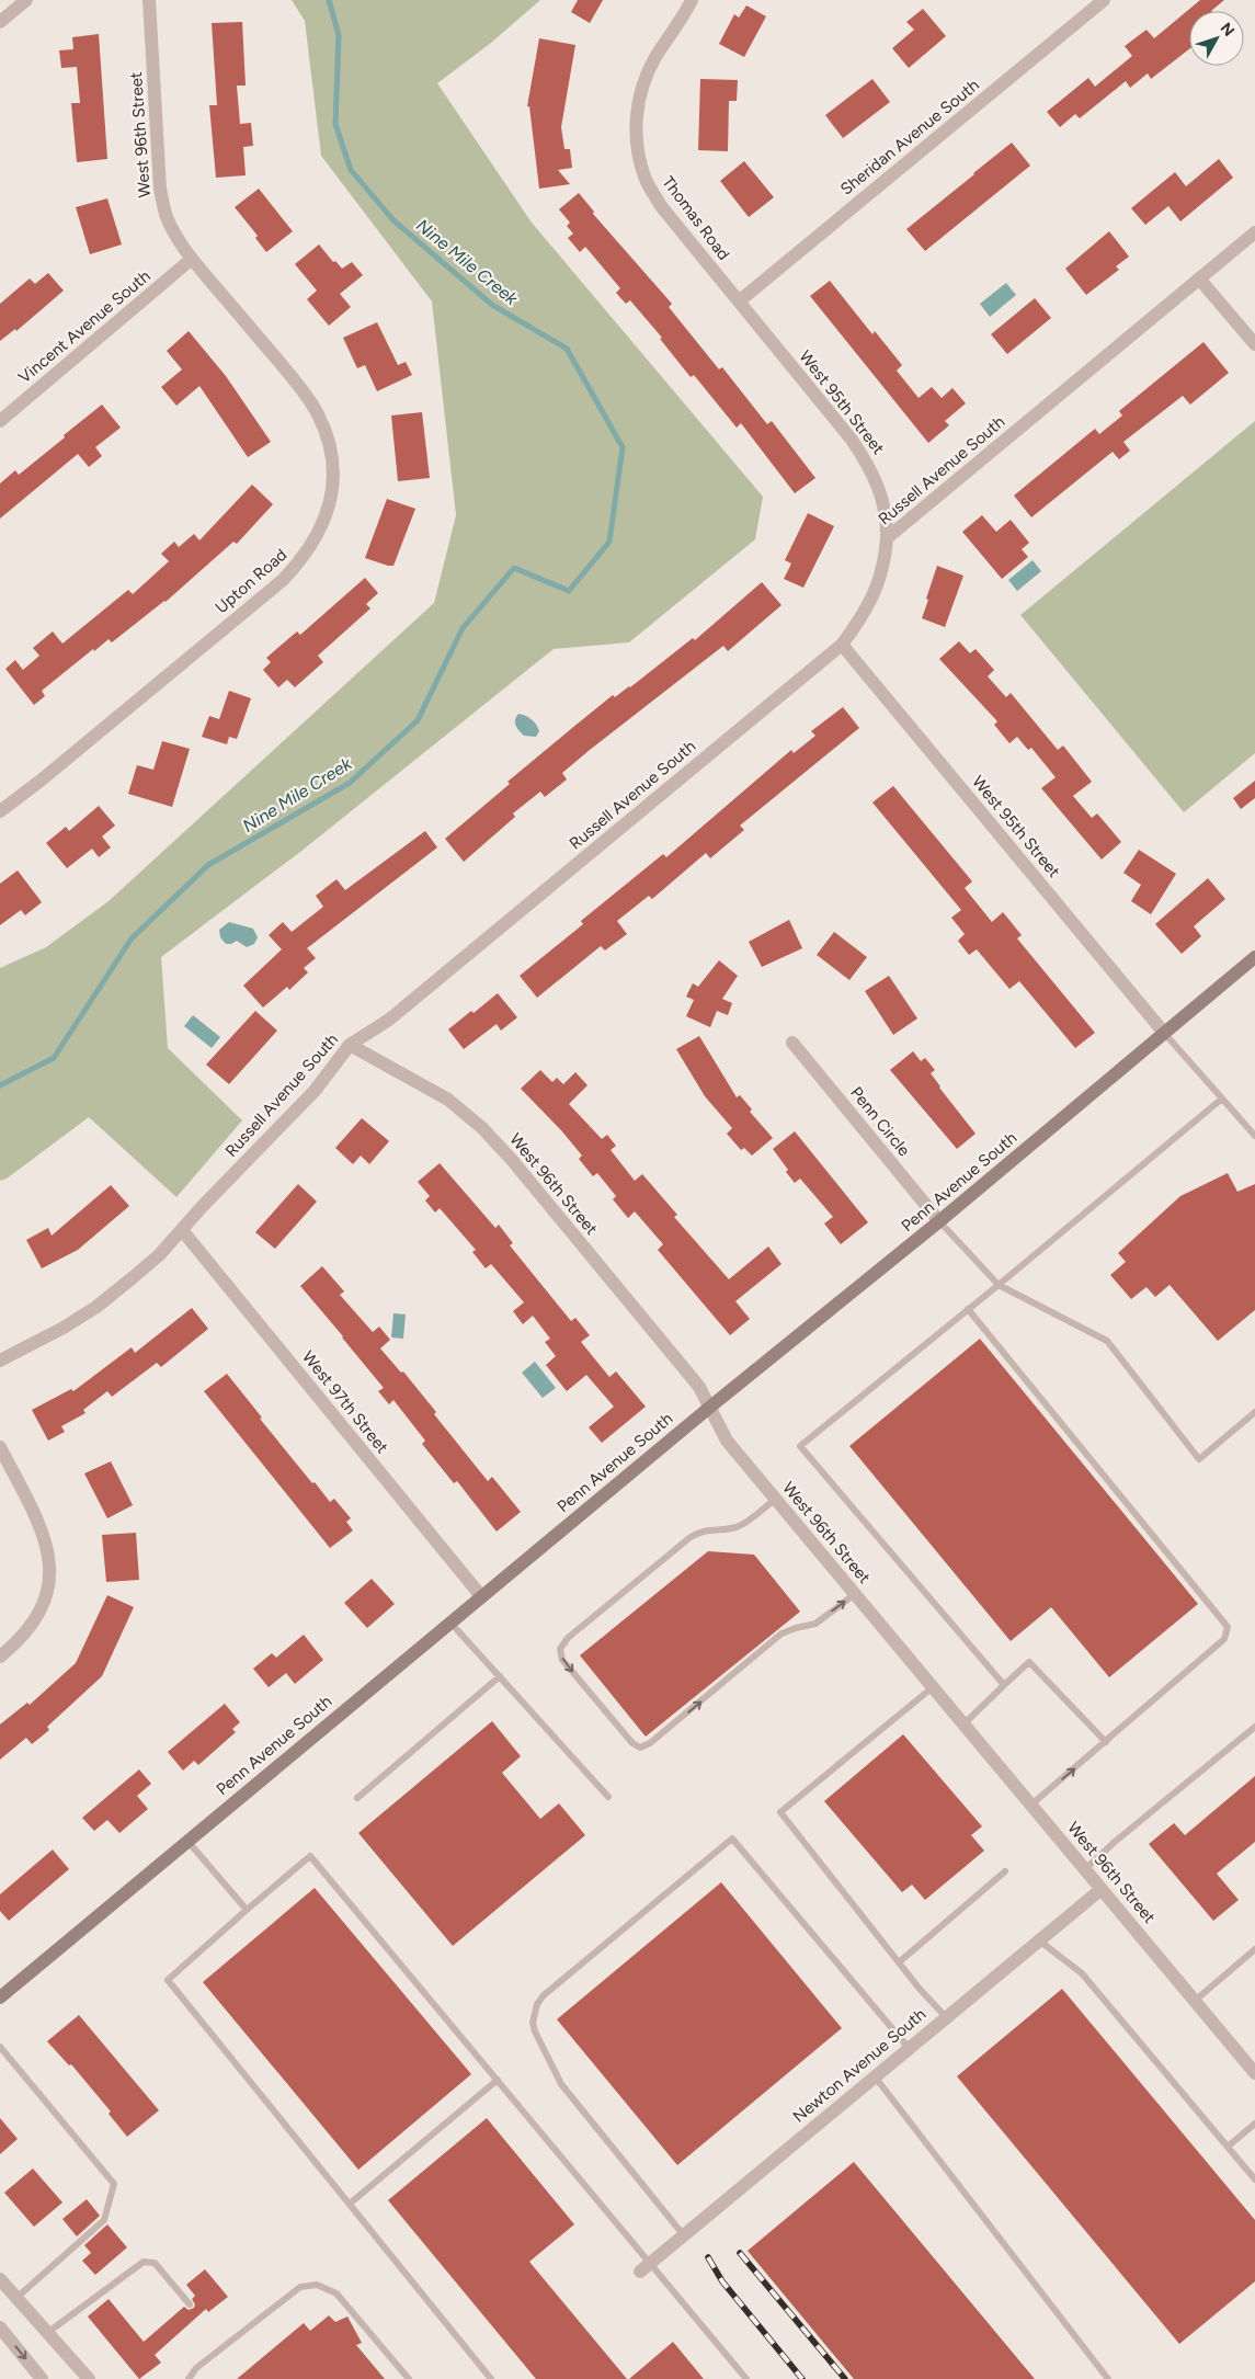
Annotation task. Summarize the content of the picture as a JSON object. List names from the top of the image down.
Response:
{
  "streets": {
    "main road": ["Penn Avenue South"],
    "street": [
      "West 96th Street",
      "Sheridan Avenue South",
      "Thomas Road",
      "Vincent Avenue South",
      "West 95th Street",
      "Russell Avenue South",
      "Upton Road",
      "Penn Circle",
      "West 97th Street",
      "Newton Avenue South"
    ]
  },
  "crossings": [
    ["West 96th Street", "Vincent Avenue South"],
    ["West 96th Street", "Russell Avenue South"],
    ["West 96th Street", "Upton Road"],
    ["West 96th Street", "Penn Avenue South"],
    ["West 96th Street", "Newton Avenue South"],
    ["Sheridan Avenue South", "Thomas Road"],
    ["Sheridan Avenue South", "West 95th Street"],
    ["Thomas Road", "West 95th Street"],
    ["Vincent Avenue South", "Upton Road"],
    ["West 95th Street", "Russell Avenue South"],
    ["West 95th Street", "Penn Avenue South"],
    ["Russell Avenue South", "West 97th Street"],
    ["Penn Circle", "Penn Avenue South"],
    ["Penn Avenue South", "West 97th Street"]
  ],
  "water": ["Nine Mile Creek"],
  "north": "top right"
}
